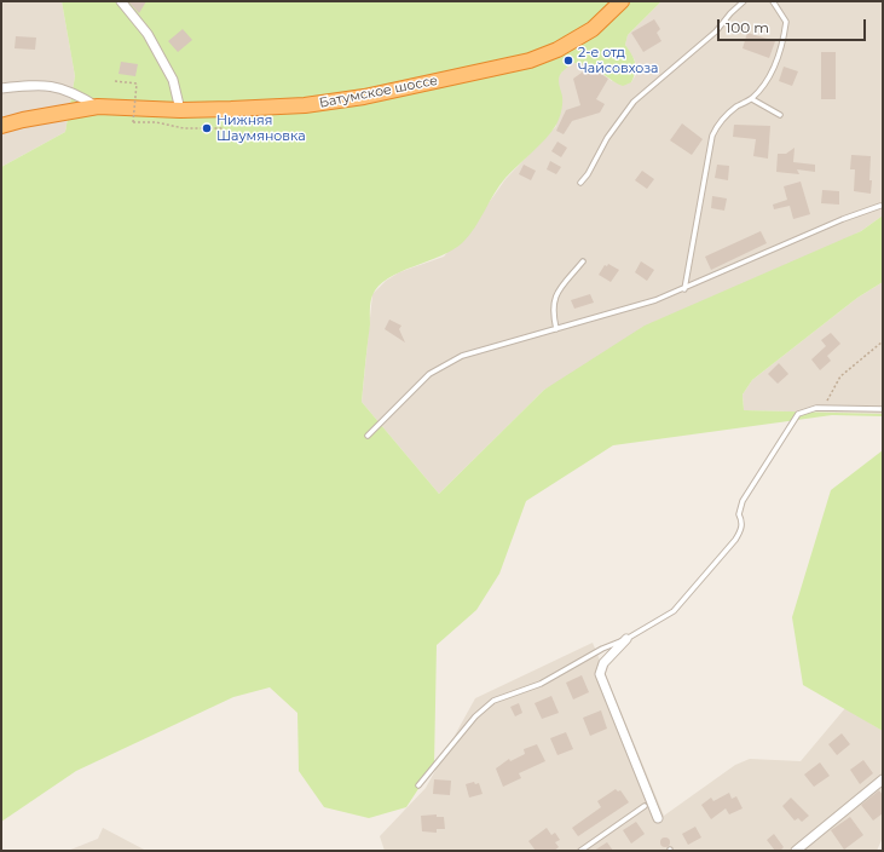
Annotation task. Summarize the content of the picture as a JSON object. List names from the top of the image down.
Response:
{
  "streets": {
    "highway": ["Батумское шоссе"]
  },
  "places": ["2-е отд Чайсовхоза", "Нижняя Шаумяновка"],
  "scale_bar": "100 m"
}
